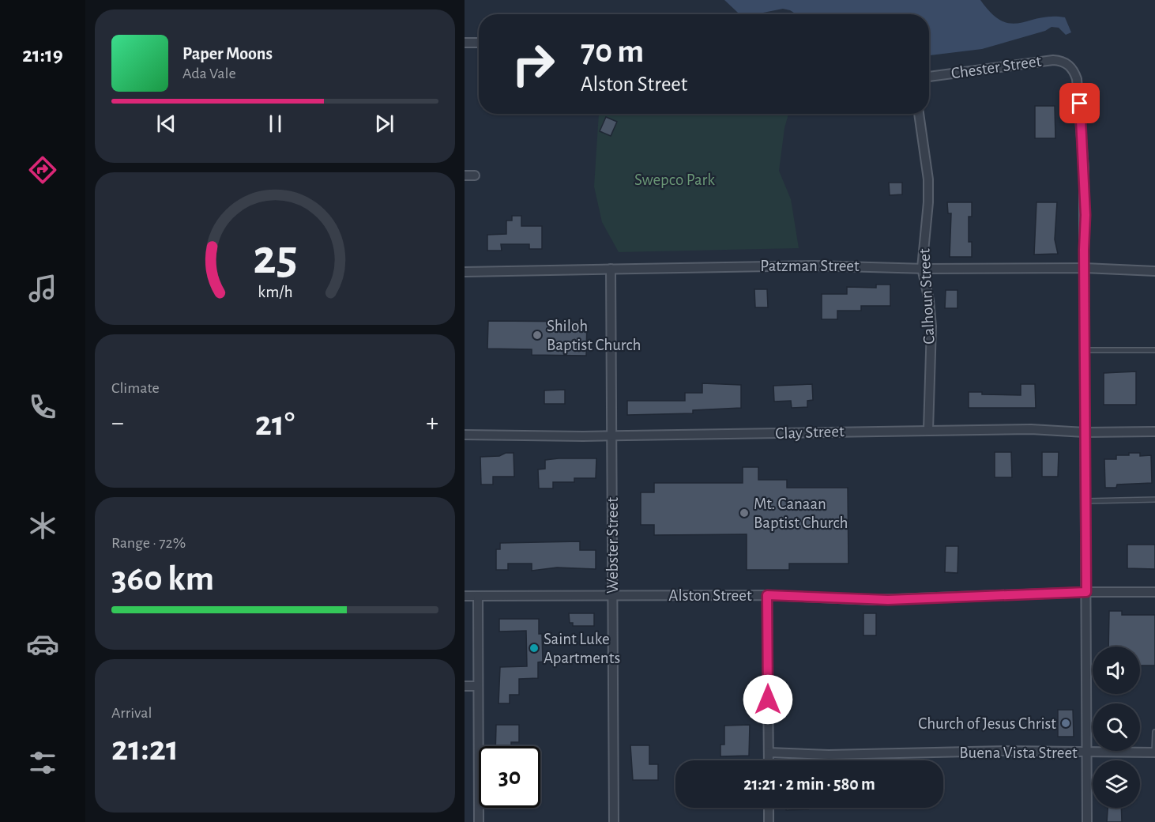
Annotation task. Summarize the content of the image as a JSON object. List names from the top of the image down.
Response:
{
  "streets": {
    "street": [
      "Chester Street",
      "Patzman Street",
      "Calhoun Street",
      "Clay Street",
      "Webster Street",
      "Alston Street",
      "Buena Vista Street"
    ]
  },
  "crossings": [
    ["Chester Street", "Patzman Street"],
    ["Patzman Street", "Calhoun Street"],
    ["Patzman Street", "Webster Street"],
    ["Calhoun Street", "Clay Street"],
    ["Clay Street", "Webster Street"],
    ["Webster Street", "Alston Street"]
  ],
  "parks": ["Swepco Park"],
  "places": [
    "Shiloh Baptist Church",
    "Mt. Canaan Baptist Church",
    "Saint Luke Apartments",
    "Church of Jesus Christ"
  ],
  "page": {
    "tabs": "21:19",
    "turn": ["70 m", "Alston Street"],
    "song": ["Paper Moons", "Ada Vale"],
    "tile": [
      "Climate",
      ["Range · 72%", "360 km"],
      ["Arrival", "21:21"]
    ],
    "heat": ["−", "21°", "+"],
    "limit": "30",
    "trip": "21:21 · 2 min · 580 m",
    "gauge": ["25", "km/h"]
  }
}
